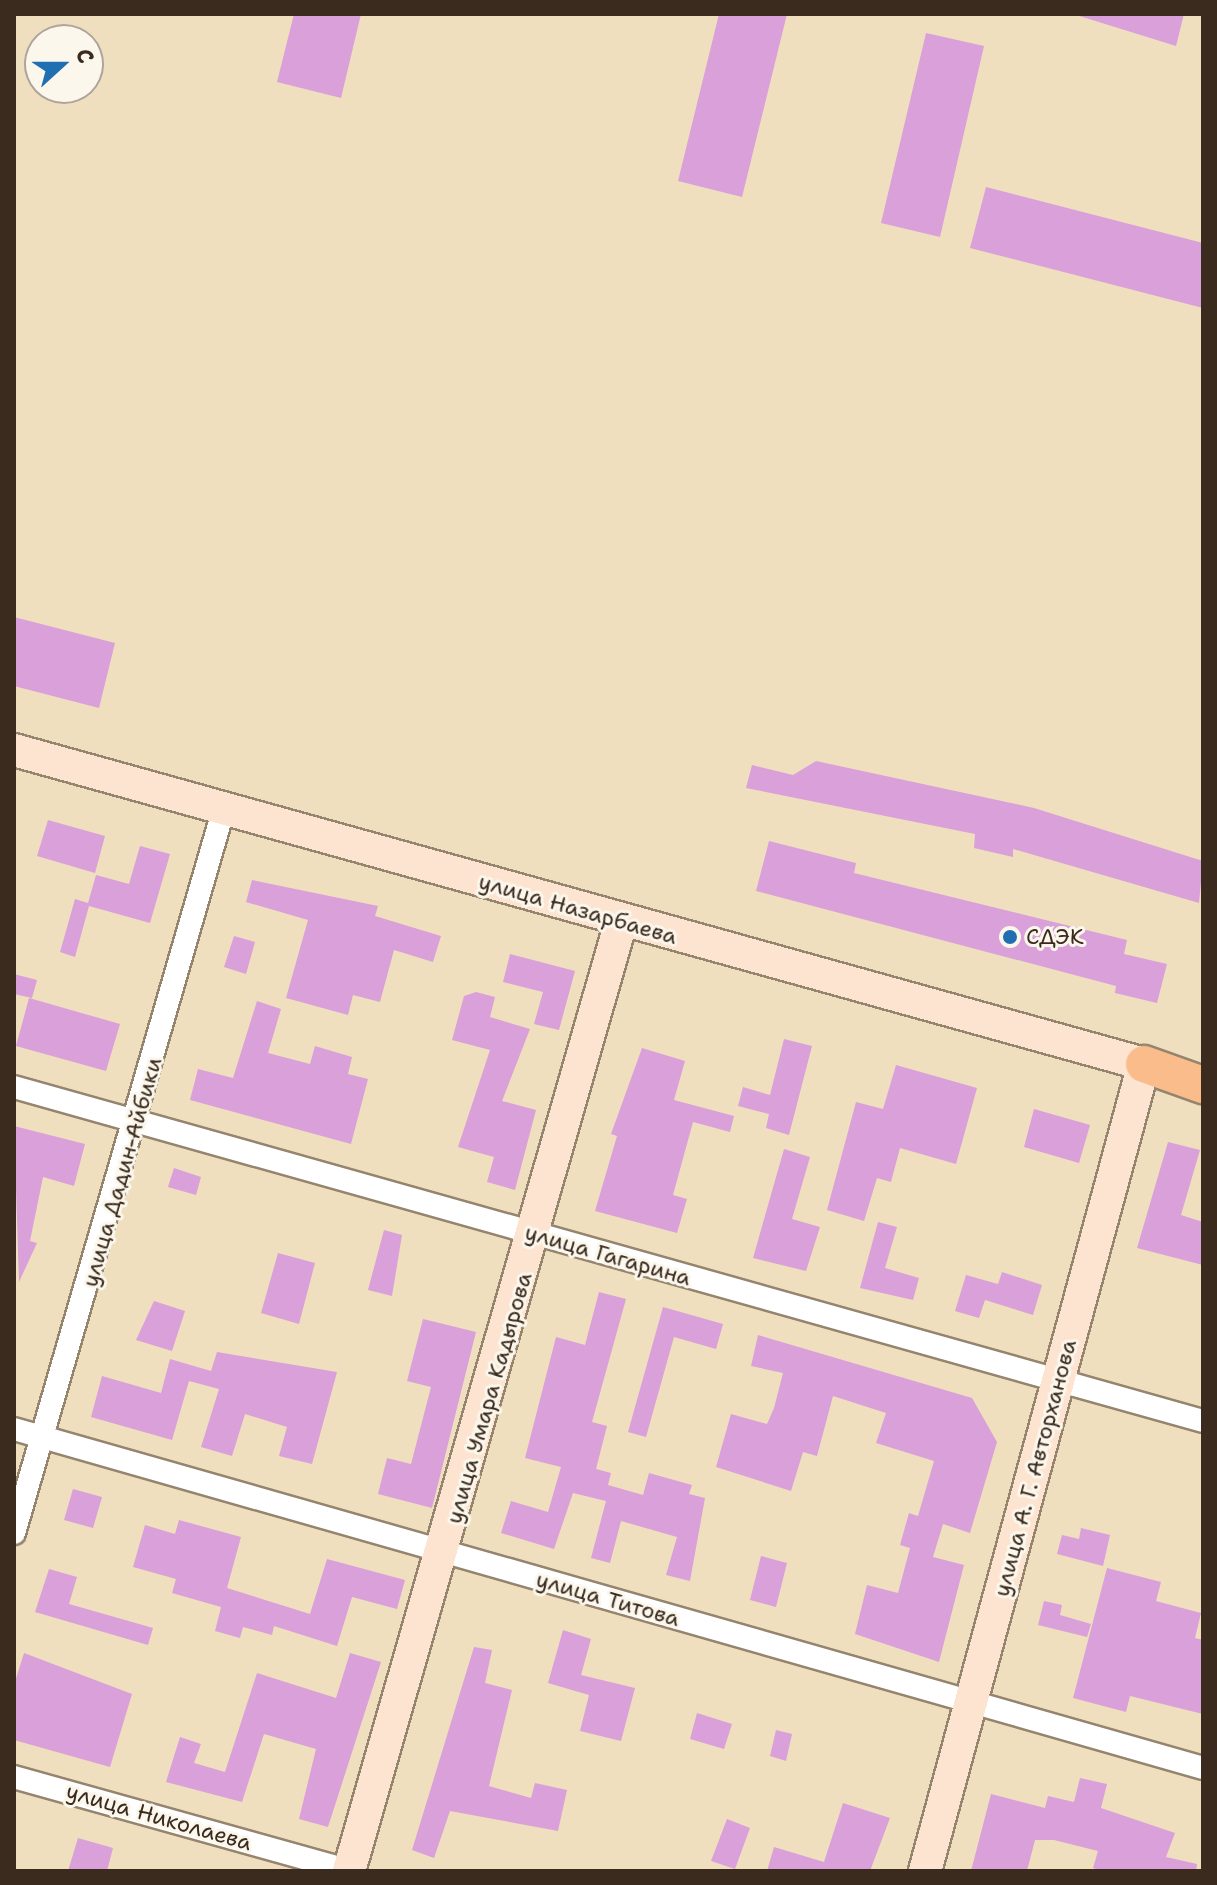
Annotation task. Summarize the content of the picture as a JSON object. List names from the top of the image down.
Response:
{
  "streets": {
    "main road": ["улица Назарбаева"],
    "street": [
      "улица Дадин-Айбики",
      "улица Гагарина",
      "улица Умара Кадырова",
      "улица А. Г. Авторханова",
      "улица Титова",
      "улица Николаева"
    ]
  },
  "crossings": [
    ["улица Назарбаева", "улица Дадин-Айбики"],
    ["улица Назарбаева", "улица Умара Кадырова"],
    ["улица Назарбаева", "улица А. Г. Авторханова"],
    ["улица Дадин-Айбики", "улица Гагарина"],
    ["улица Дадин-Айбики", "улица Титова"],
    ["улица Гагарина", "улица Умара Кадырова"],
    ["улица Гагарина", "улица А. Г. Авторханова"],
    ["улица Умара Кадырова", "улица Титова"],
    ["улица Умара Кадырова", "улица Николаева"],
    ["улица А. Г. Авторханова", "улица Титова"]
  ],
  "places": ["СДЭК"],
  "north": "right"
}
